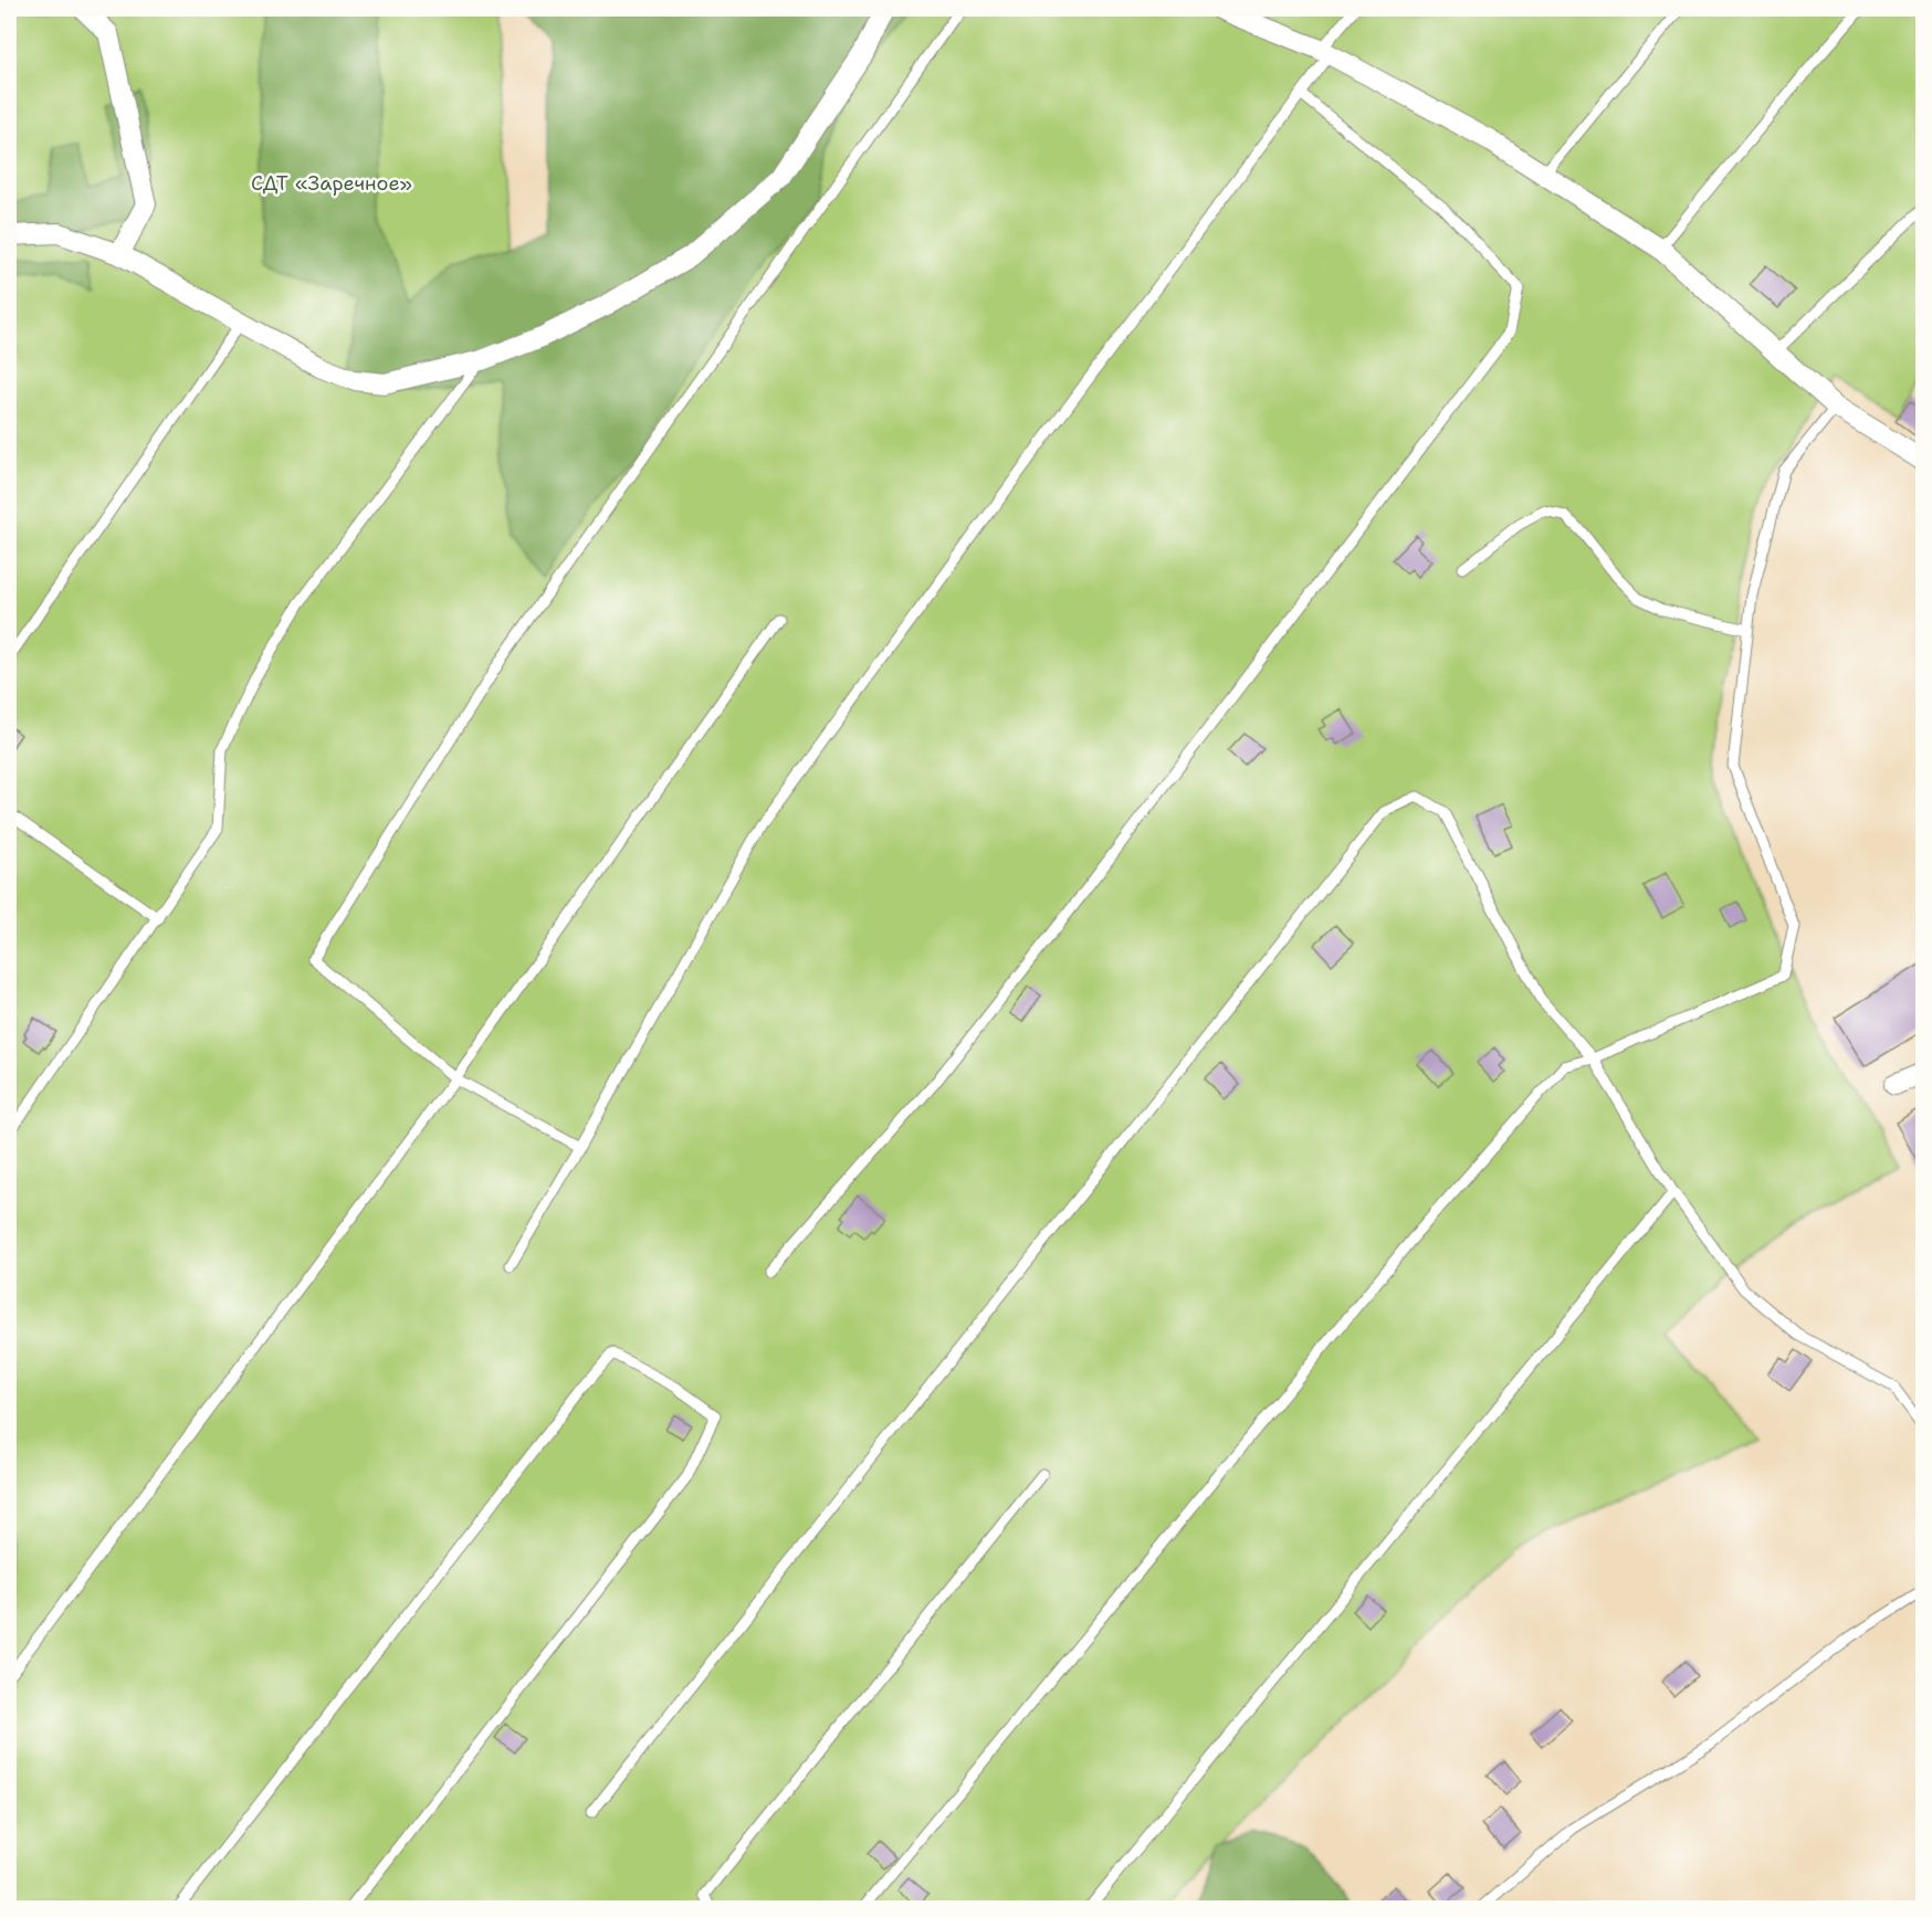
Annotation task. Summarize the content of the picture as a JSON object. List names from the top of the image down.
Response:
{
  "parks": ["СДТ «Заречное»"]
}
